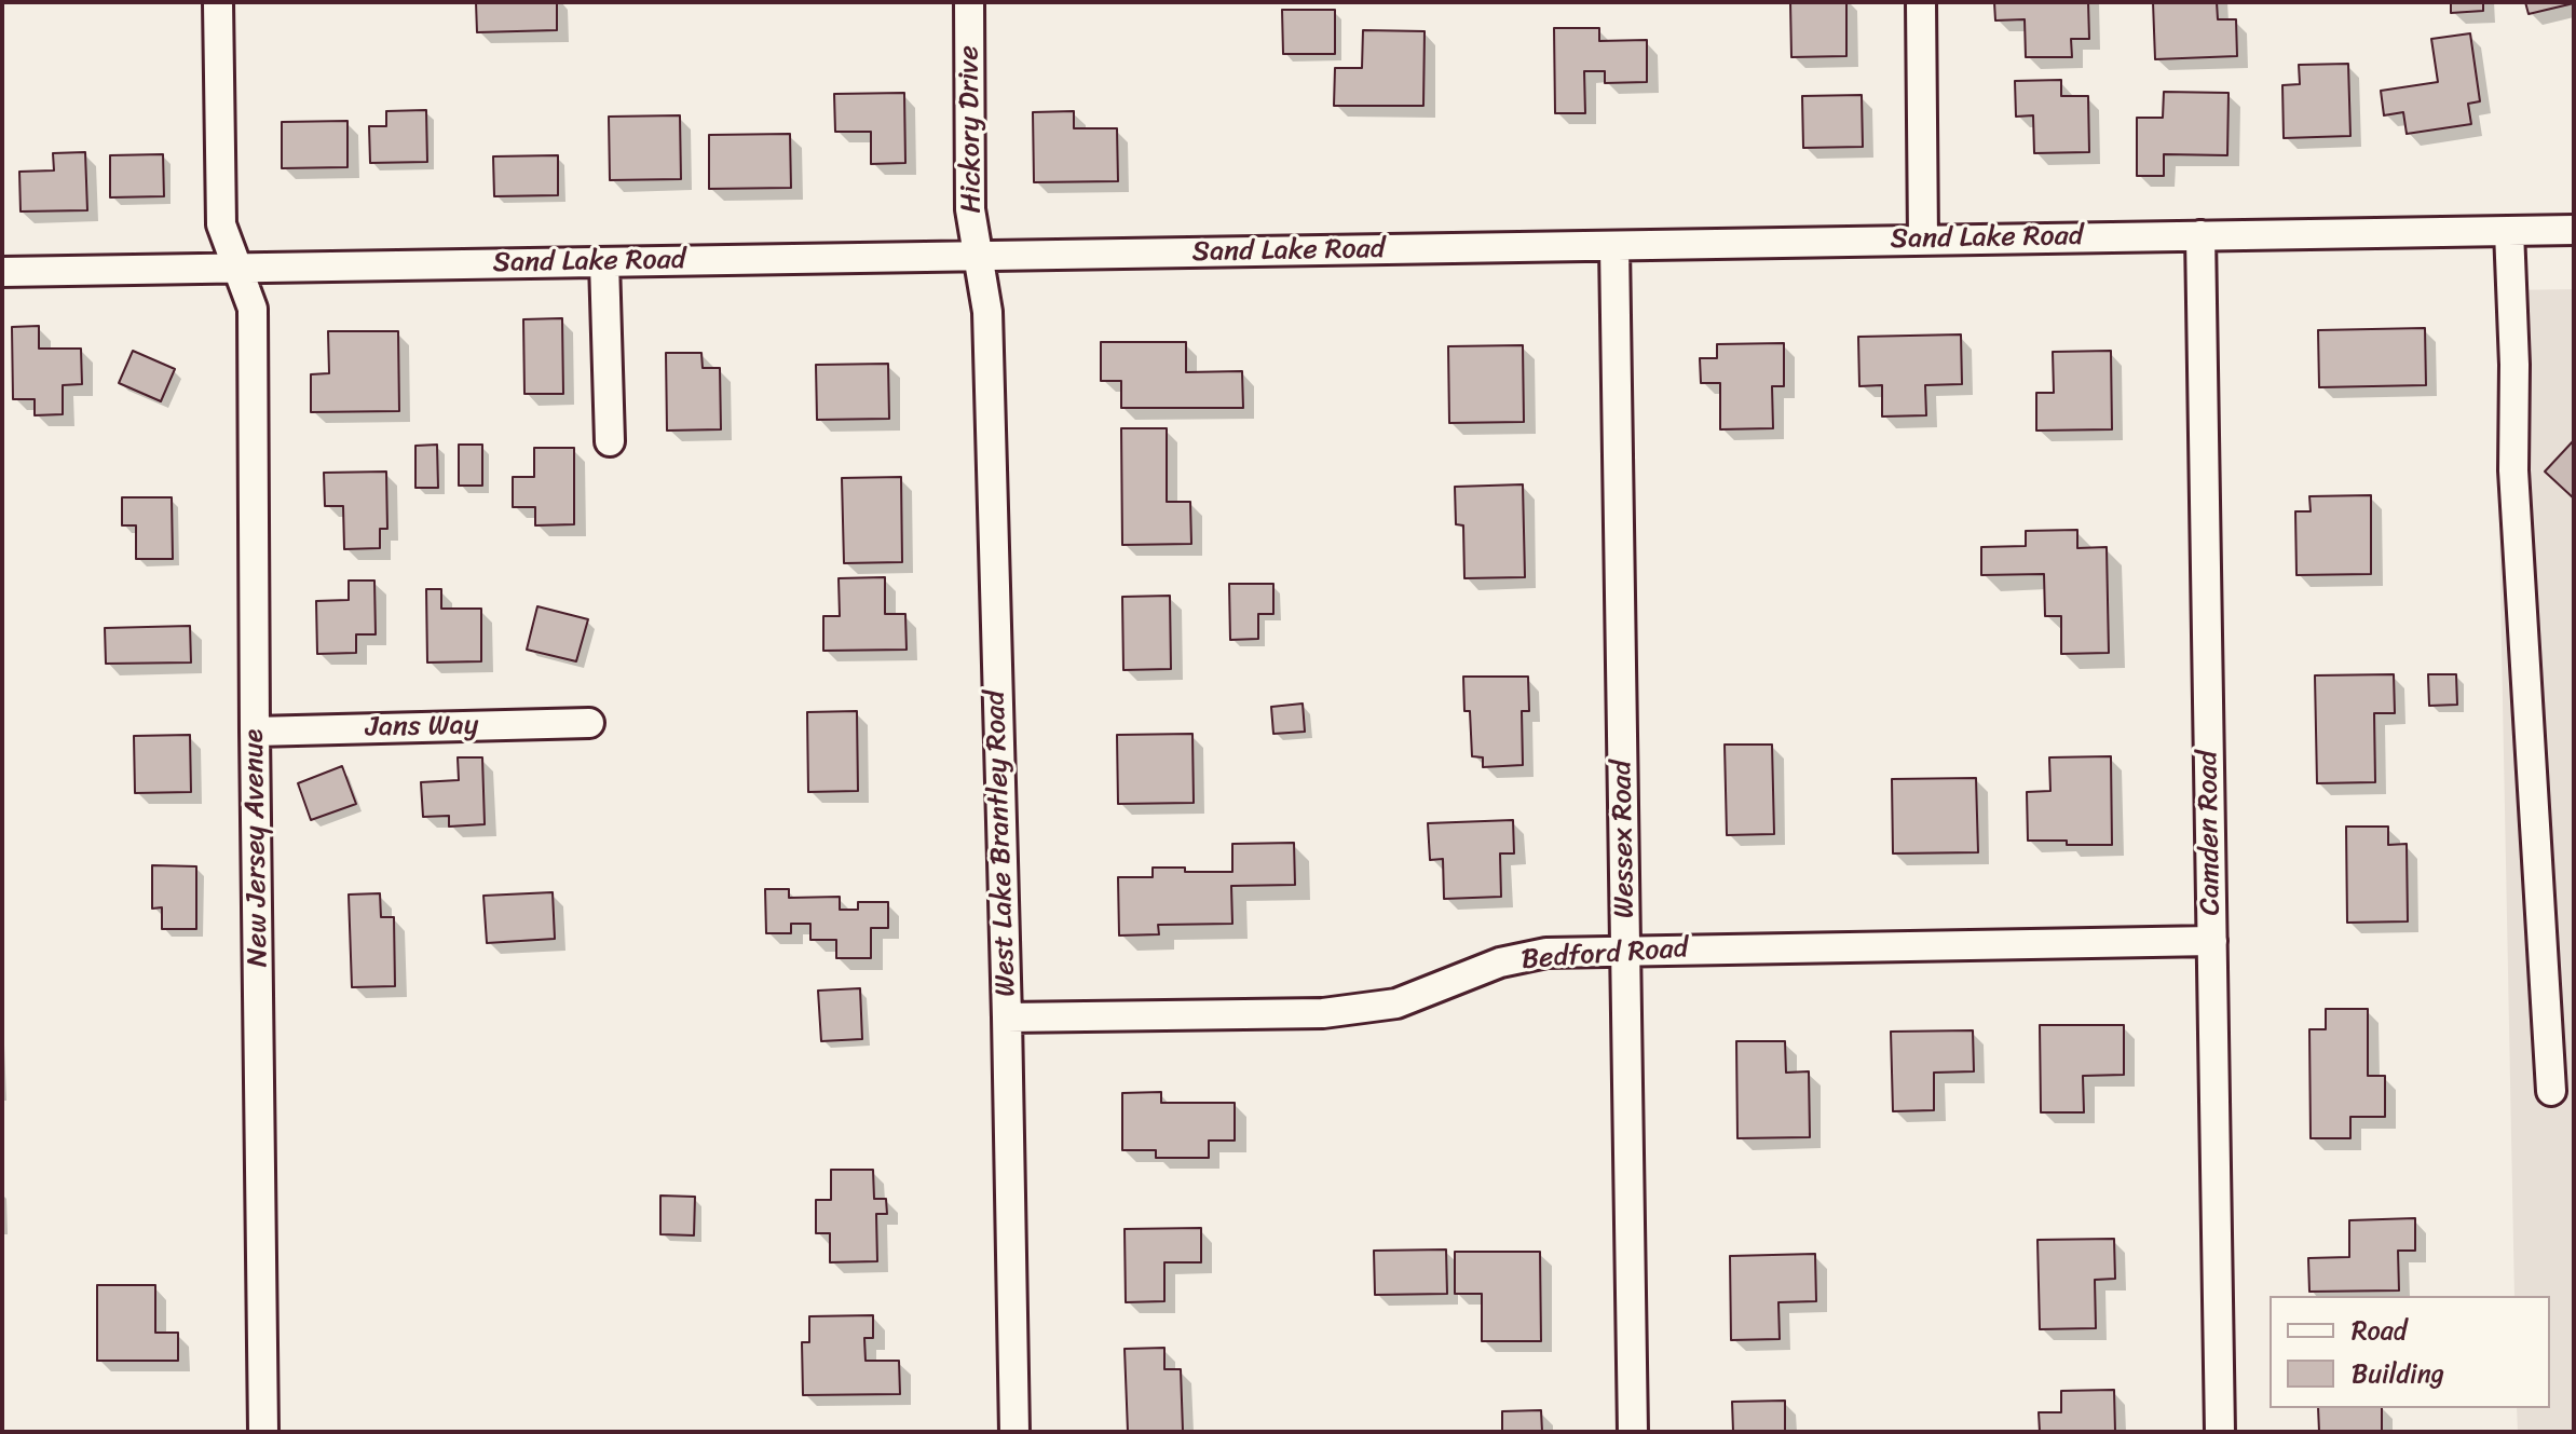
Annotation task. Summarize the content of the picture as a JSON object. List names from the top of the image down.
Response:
{
  "streets": {
    "street": [
      "Hickory Drive",
      "Sand Lake Road",
      "Jans Way",
      "Camden Road",
      "Wessex Road",
      "West Lake Brantley Road",
      "New Jersey Avenue",
      "Bedford Road"
    ]
  },
  "crossings": [
    ["Hickory Drive", "Sand Lake Road"],
    ["Hickory Drive", "West Lake Brantley Road"],
    ["Sand Lake Road", "Camden Road"],
    ["Sand Lake Road", "Wessex Road"],
    ["Sand Lake Road", "West Lake Brantley Road"],
    ["Sand Lake Road", "New Jersey Avenue"],
    ["Jans Way", "New Jersey Avenue"],
    ["Camden Road", "Bedford Road"],
    ["Wessex Road", "Bedford Road"],
    ["West Lake Brantley Road", "Bedford Road"]
  ],
  "legend": ["Road", "Building"]
}
